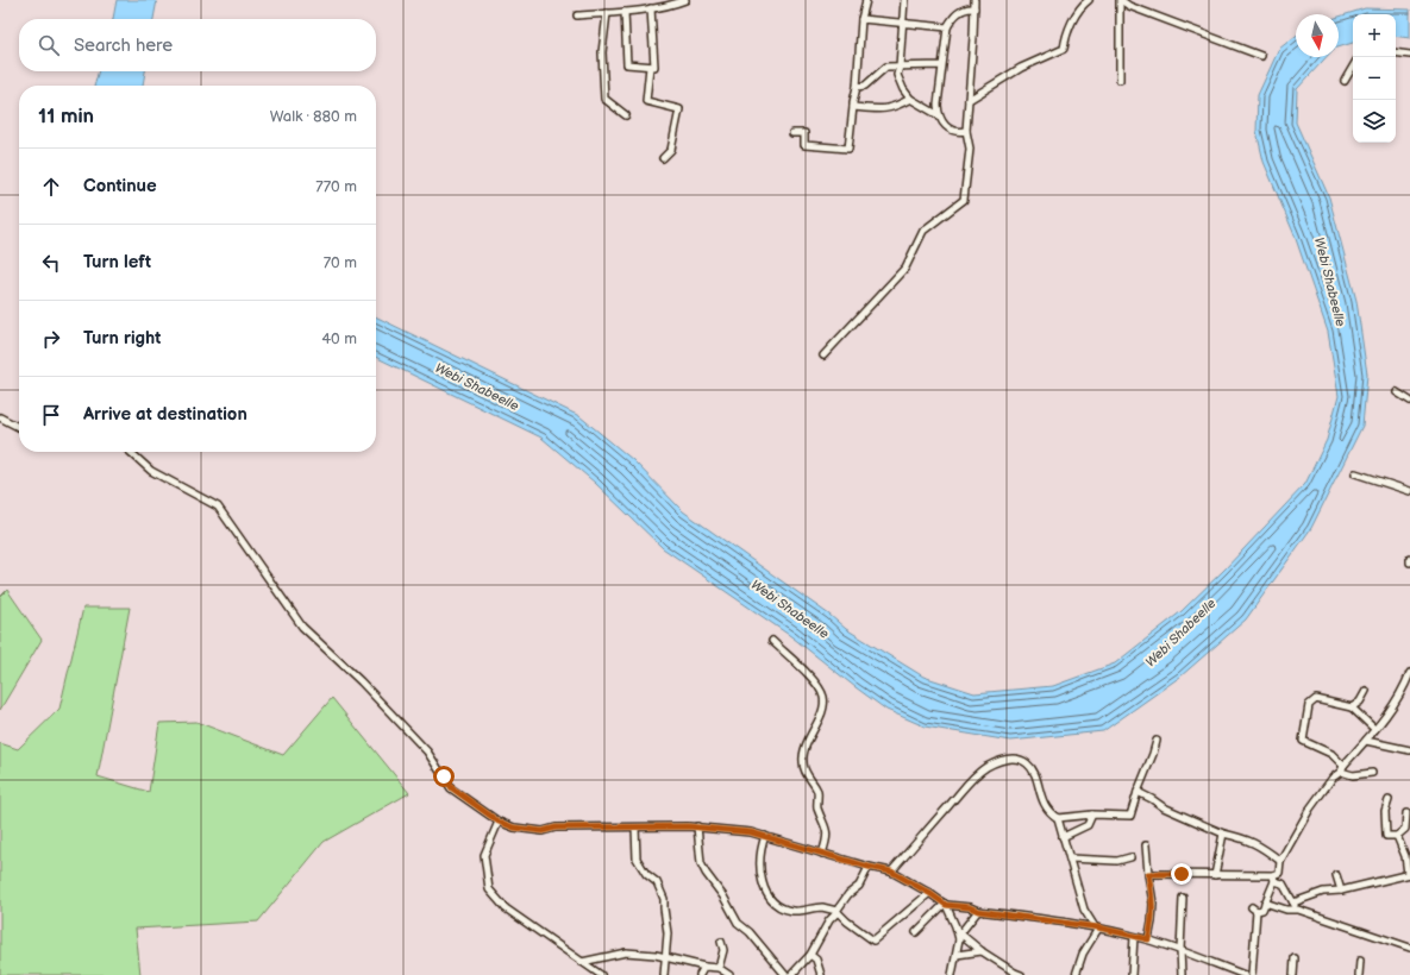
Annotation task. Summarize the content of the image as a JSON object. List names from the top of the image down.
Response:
{
  "water": ["Webi Shabeelle"],
  "north": "bottom",
  "page": {
    "map_buttons": ["+", "−"],
    "search": "Search here",
    "heading": ["11 min", "Walk · 880 m"],
    "list": [
      ["Continue", "770 m"],
      ["Turn left", "70 m"],
      ["Turn right", "40 m"],
      "Arrive at destination"
    ]
  }
}
